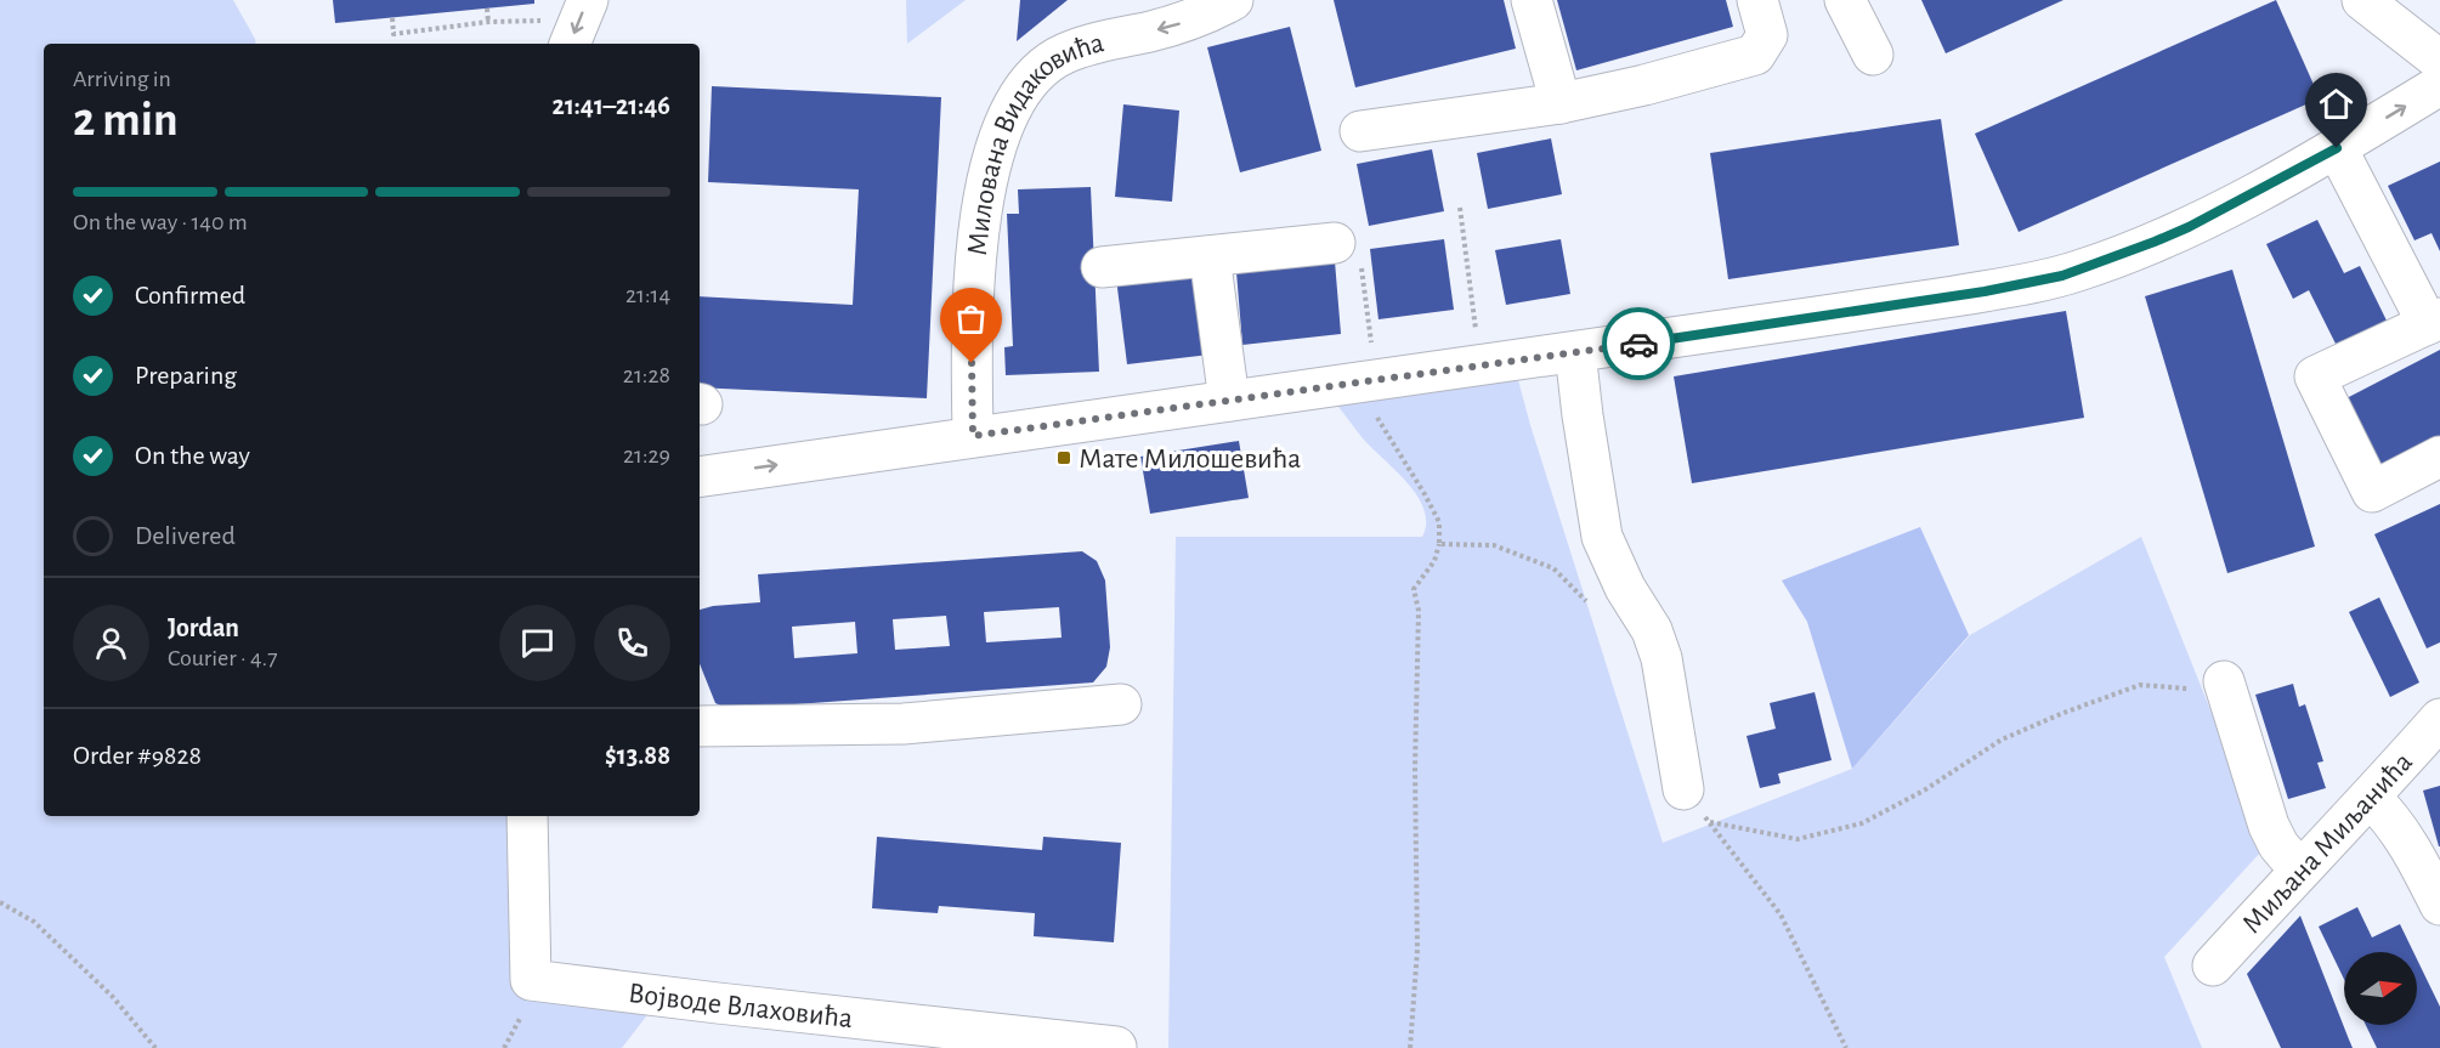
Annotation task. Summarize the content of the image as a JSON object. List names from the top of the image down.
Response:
{
  "streets": {
    "street": ["Милована Видаковића", "Миљана Миљанића", "Војводе Влаховића"]
  },
  "one_way": ["Милована Видаковића"],
  "places": {
    "transit": ["Мате Милошевића"]
  },
  "north": "right",
  "page": {
    "heading": ["2 min", "Arriving in", "21:41–21:46"],
    "panel": [
      "Jordan",
      "Courier · 4.7",
      "Order #9828",
      "$13.88"
    ],
    "bar": "On the way · 140 m",
    "list": [
      ["Confirmed", "21:14"],
      ["Preparing", "21:28"],
      ["On the way", "21:29"],
      "Delivered"
    ]
  }
}
